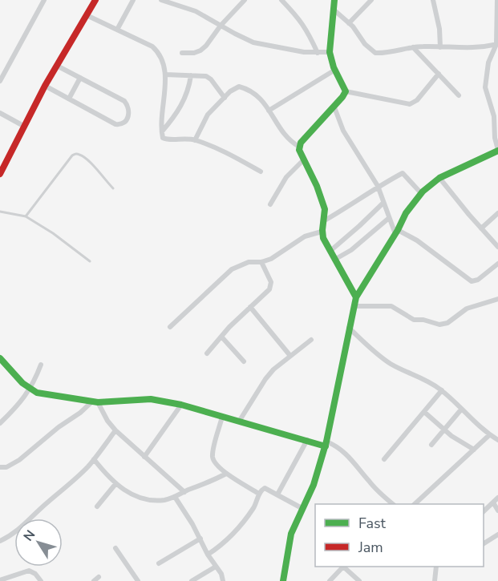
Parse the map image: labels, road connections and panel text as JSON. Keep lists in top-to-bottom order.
{
  "legend": ["Fast", "Jam"],
  "north": "top left"
}
